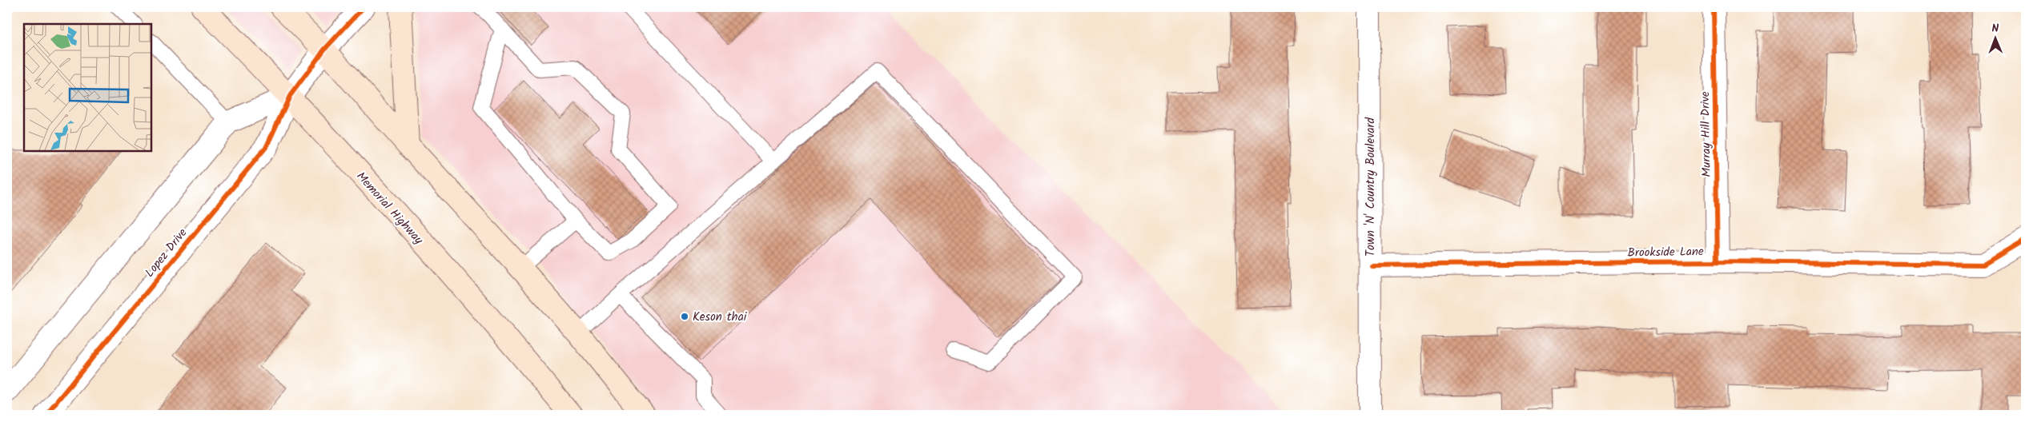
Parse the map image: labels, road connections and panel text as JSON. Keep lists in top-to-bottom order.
{
  "streets": {
    "main road": ["Memorial Highway"],
    "street": [
      "Murray Hill Drive",
      "Town 'N' Country Boulevard",
      "Brookside Lane",
      "Lopez Drive"
    ]
  },
  "crossings": [
    ["Murray Hill Drive", "Brookside Lane"],
    ["Town 'N' Country Boulevard", "Brookside Lane"],
    ["Memorial Highway", "Lopez Drive"]
  ],
  "places": ["Keson thai"],
  "north": "top"
}
